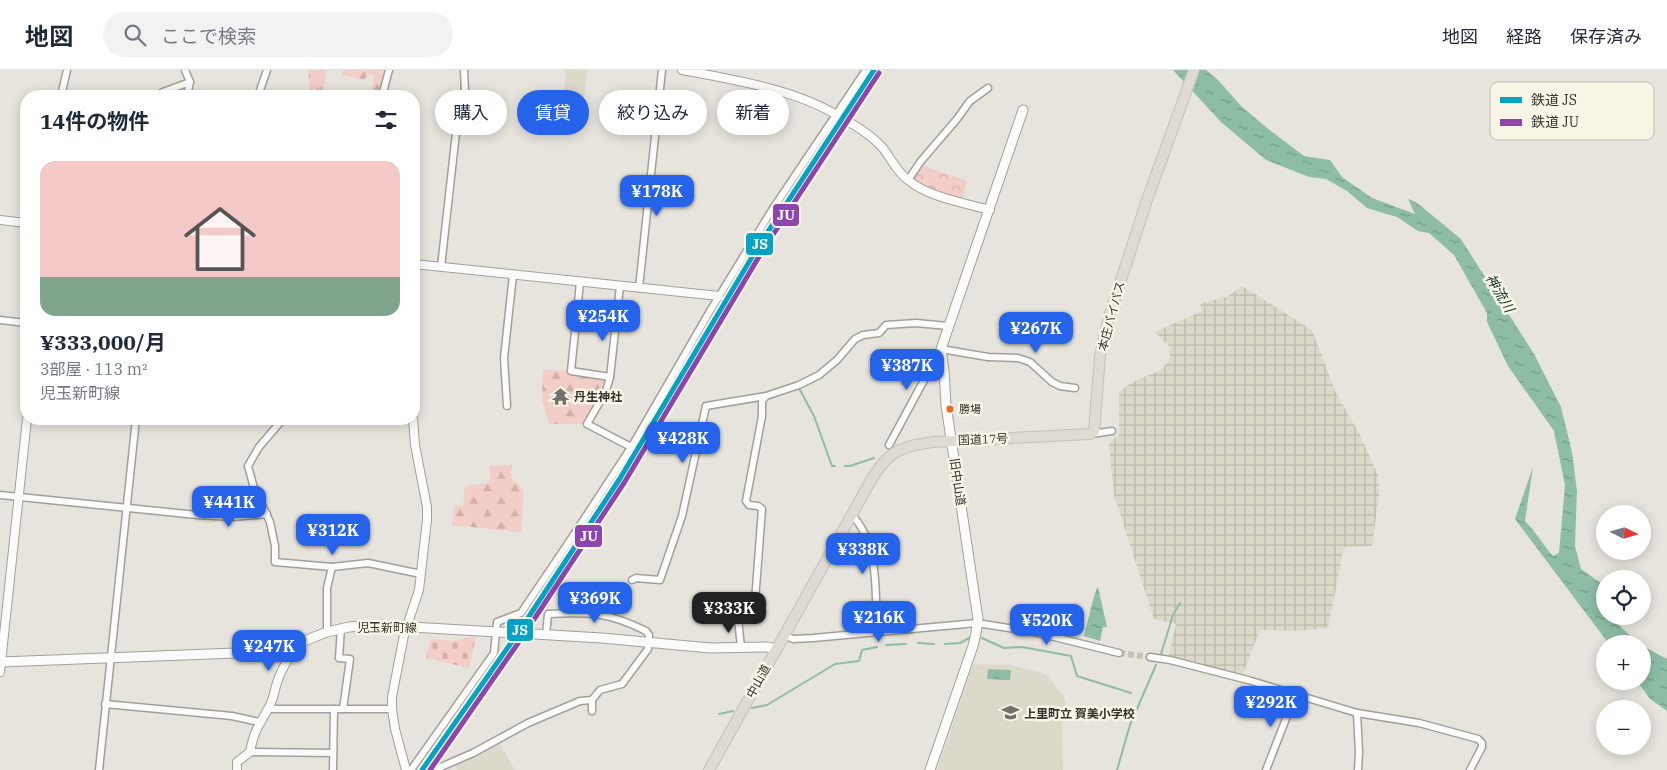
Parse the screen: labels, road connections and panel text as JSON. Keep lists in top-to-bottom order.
{
  "streets": {
    "highway": ["本庄バイパス", "国道17号", "中山道"],
    "main road": ["旧中山道", "児玉新町線"]
  },
  "crossings": [
    ["本庄バイパス", "国道17号"],
    ["国道17号", "旧中山道"],
    ["国道17号", "中山道"],
    ["児玉新町線", "中山道"]
  ],
  "water": ["神流川"],
  "places": {
    "temple": ["丹生神社"],
    "other": ["勝場"],
    "school or university": ["上里町立 賀美小学校"]
  },
  "lines": ["rail line JS", "rail line JU"],
  "legend": ["鉄道 JS", "鉄道 JU"],
  "north": "right",
  "page": {
    "header": "地図",
    "search": "ここで検索",
    "nav": ["地図", "経路", "保存済み"],
    "chip": [
      "購入",
      "賃貸",
      "絞り込み",
      "新着"
    ],
    "heading": "14件の物件",
    "list": [
      {
        "name": "¥333,000/月",
        "note": "3部屋 · 113 m² · 児玉新町線"
      }
    ],
    "price": [
      "¥178K",
      "¥254K",
      "¥267K",
      "¥387K",
      "¥428K",
      "¥441K",
      "¥312K",
      "¥338K",
      "¥369K",
      "¥333K",
      "¥216K",
      "¥520K",
      "¥247K",
      "¥292K"
    ],
    "map_buttons": ["+", "−"]
  }
}
